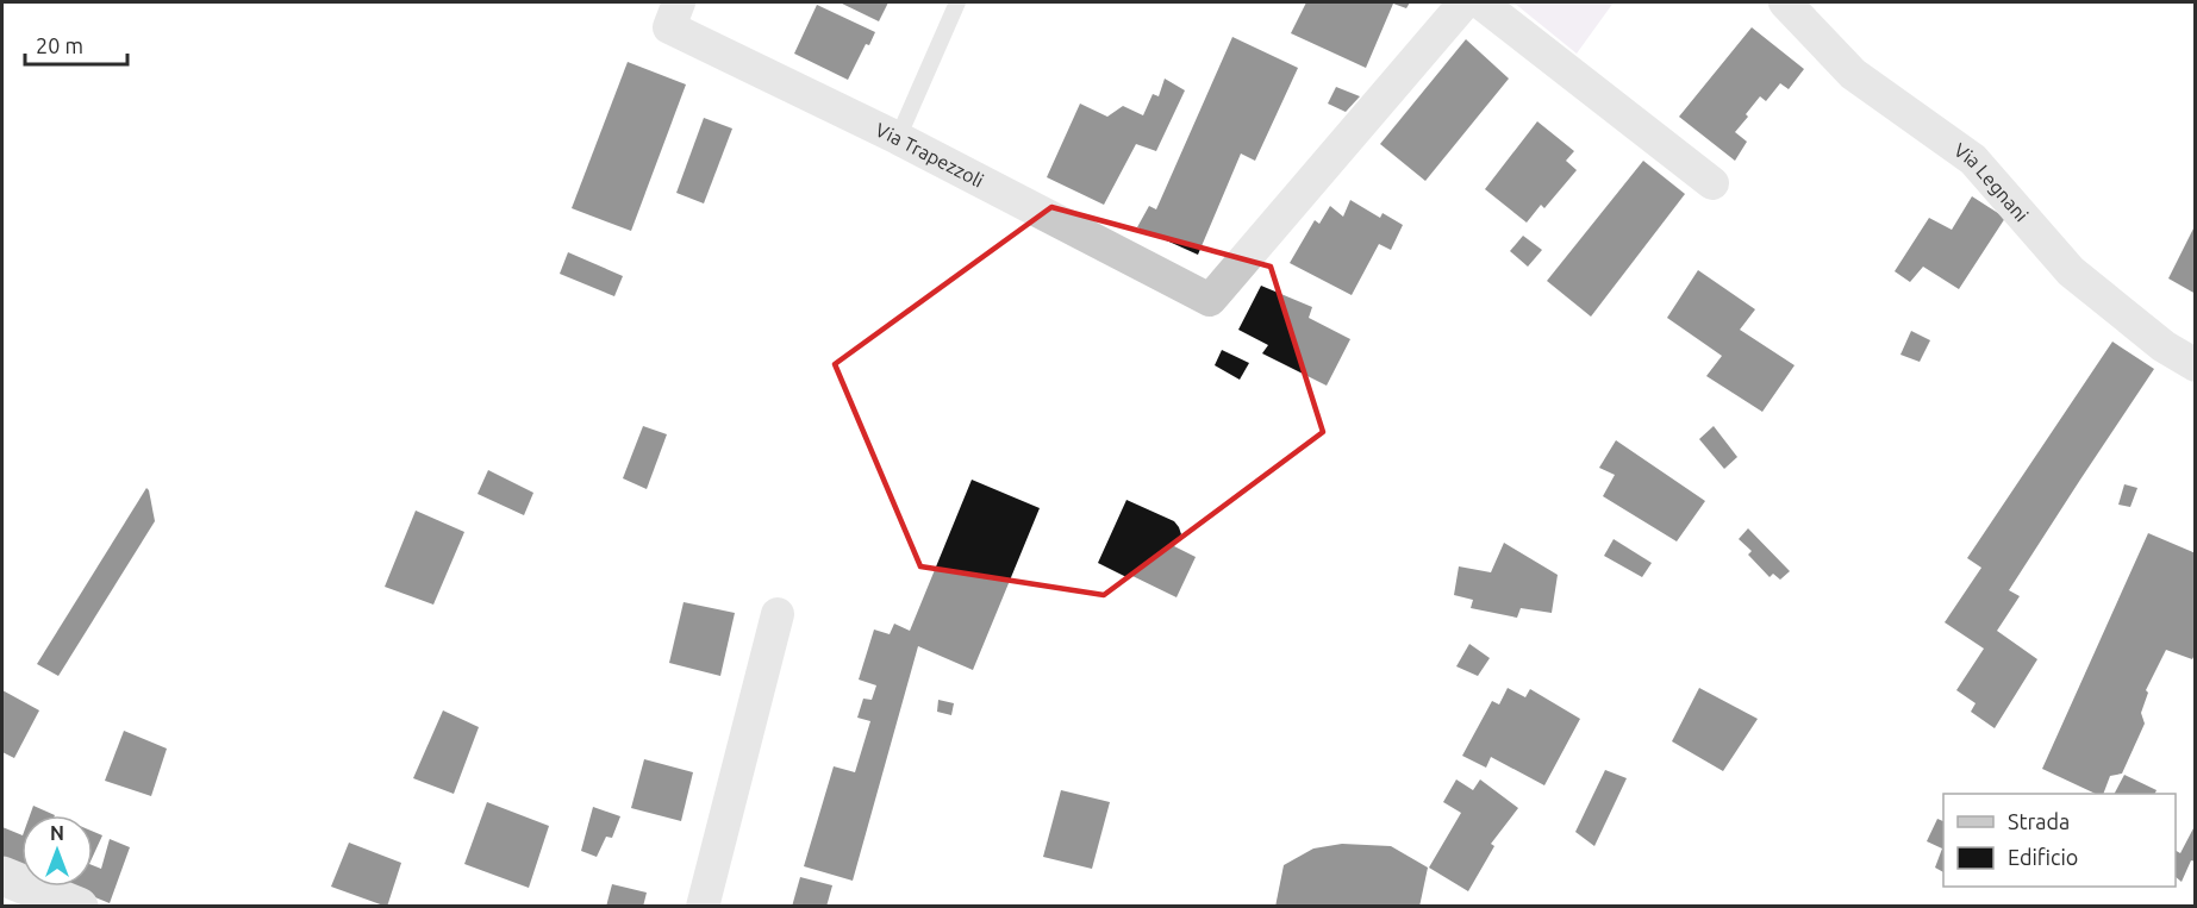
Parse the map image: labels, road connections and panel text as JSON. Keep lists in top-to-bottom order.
{
  "streets": {
    "street": ["Via Trapezzoli", "Via Legnani"]
  },
  "legend": ["Strada", "Edificio"],
  "scale_bar": "20 m",
  "north": "top"
}
